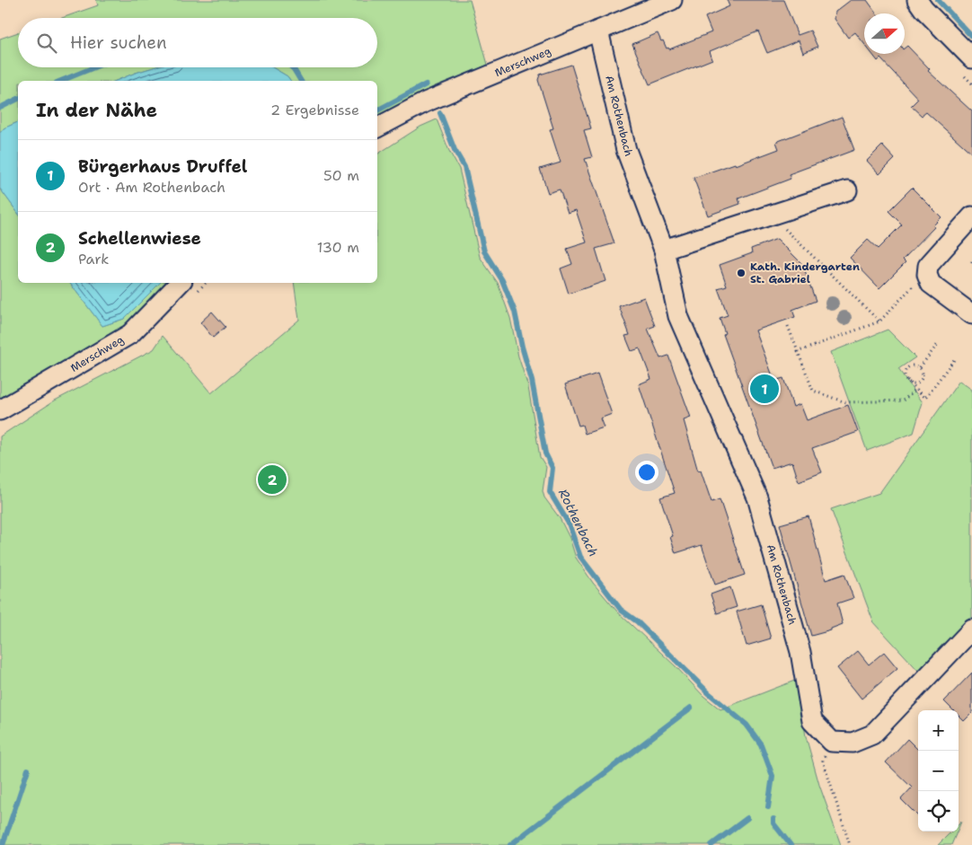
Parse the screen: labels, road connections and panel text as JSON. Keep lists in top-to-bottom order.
{
  "streets": {
    "street": ["Merschweg", "Am Rothenbach"]
  },
  "crossings": [
    ["Merschweg", "Am Rothenbach"]
  ],
  "water": ["Rothenbach"],
  "places": ["Kath. Kindergarten St. Gabriel"],
  "north": "right",
  "page": {
    "search": "Hier suchen",
    "heading": ["In der Nähe", "2 Ergebnisse"],
    "list": [
      {
        "mark": "1",
        "name": "Bürgerhaus Druffel",
        "note": "Ort · Am Rothenbach",
        "value": "50 m"
      },
      {
        "mark": "2",
        "name": "Schellenwiese",
        "note": "Park",
        "value": "130 m"
      }
    ],
    "pins": ["1", "2"],
    "map_buttons": ["+", "−"]
  }
}
